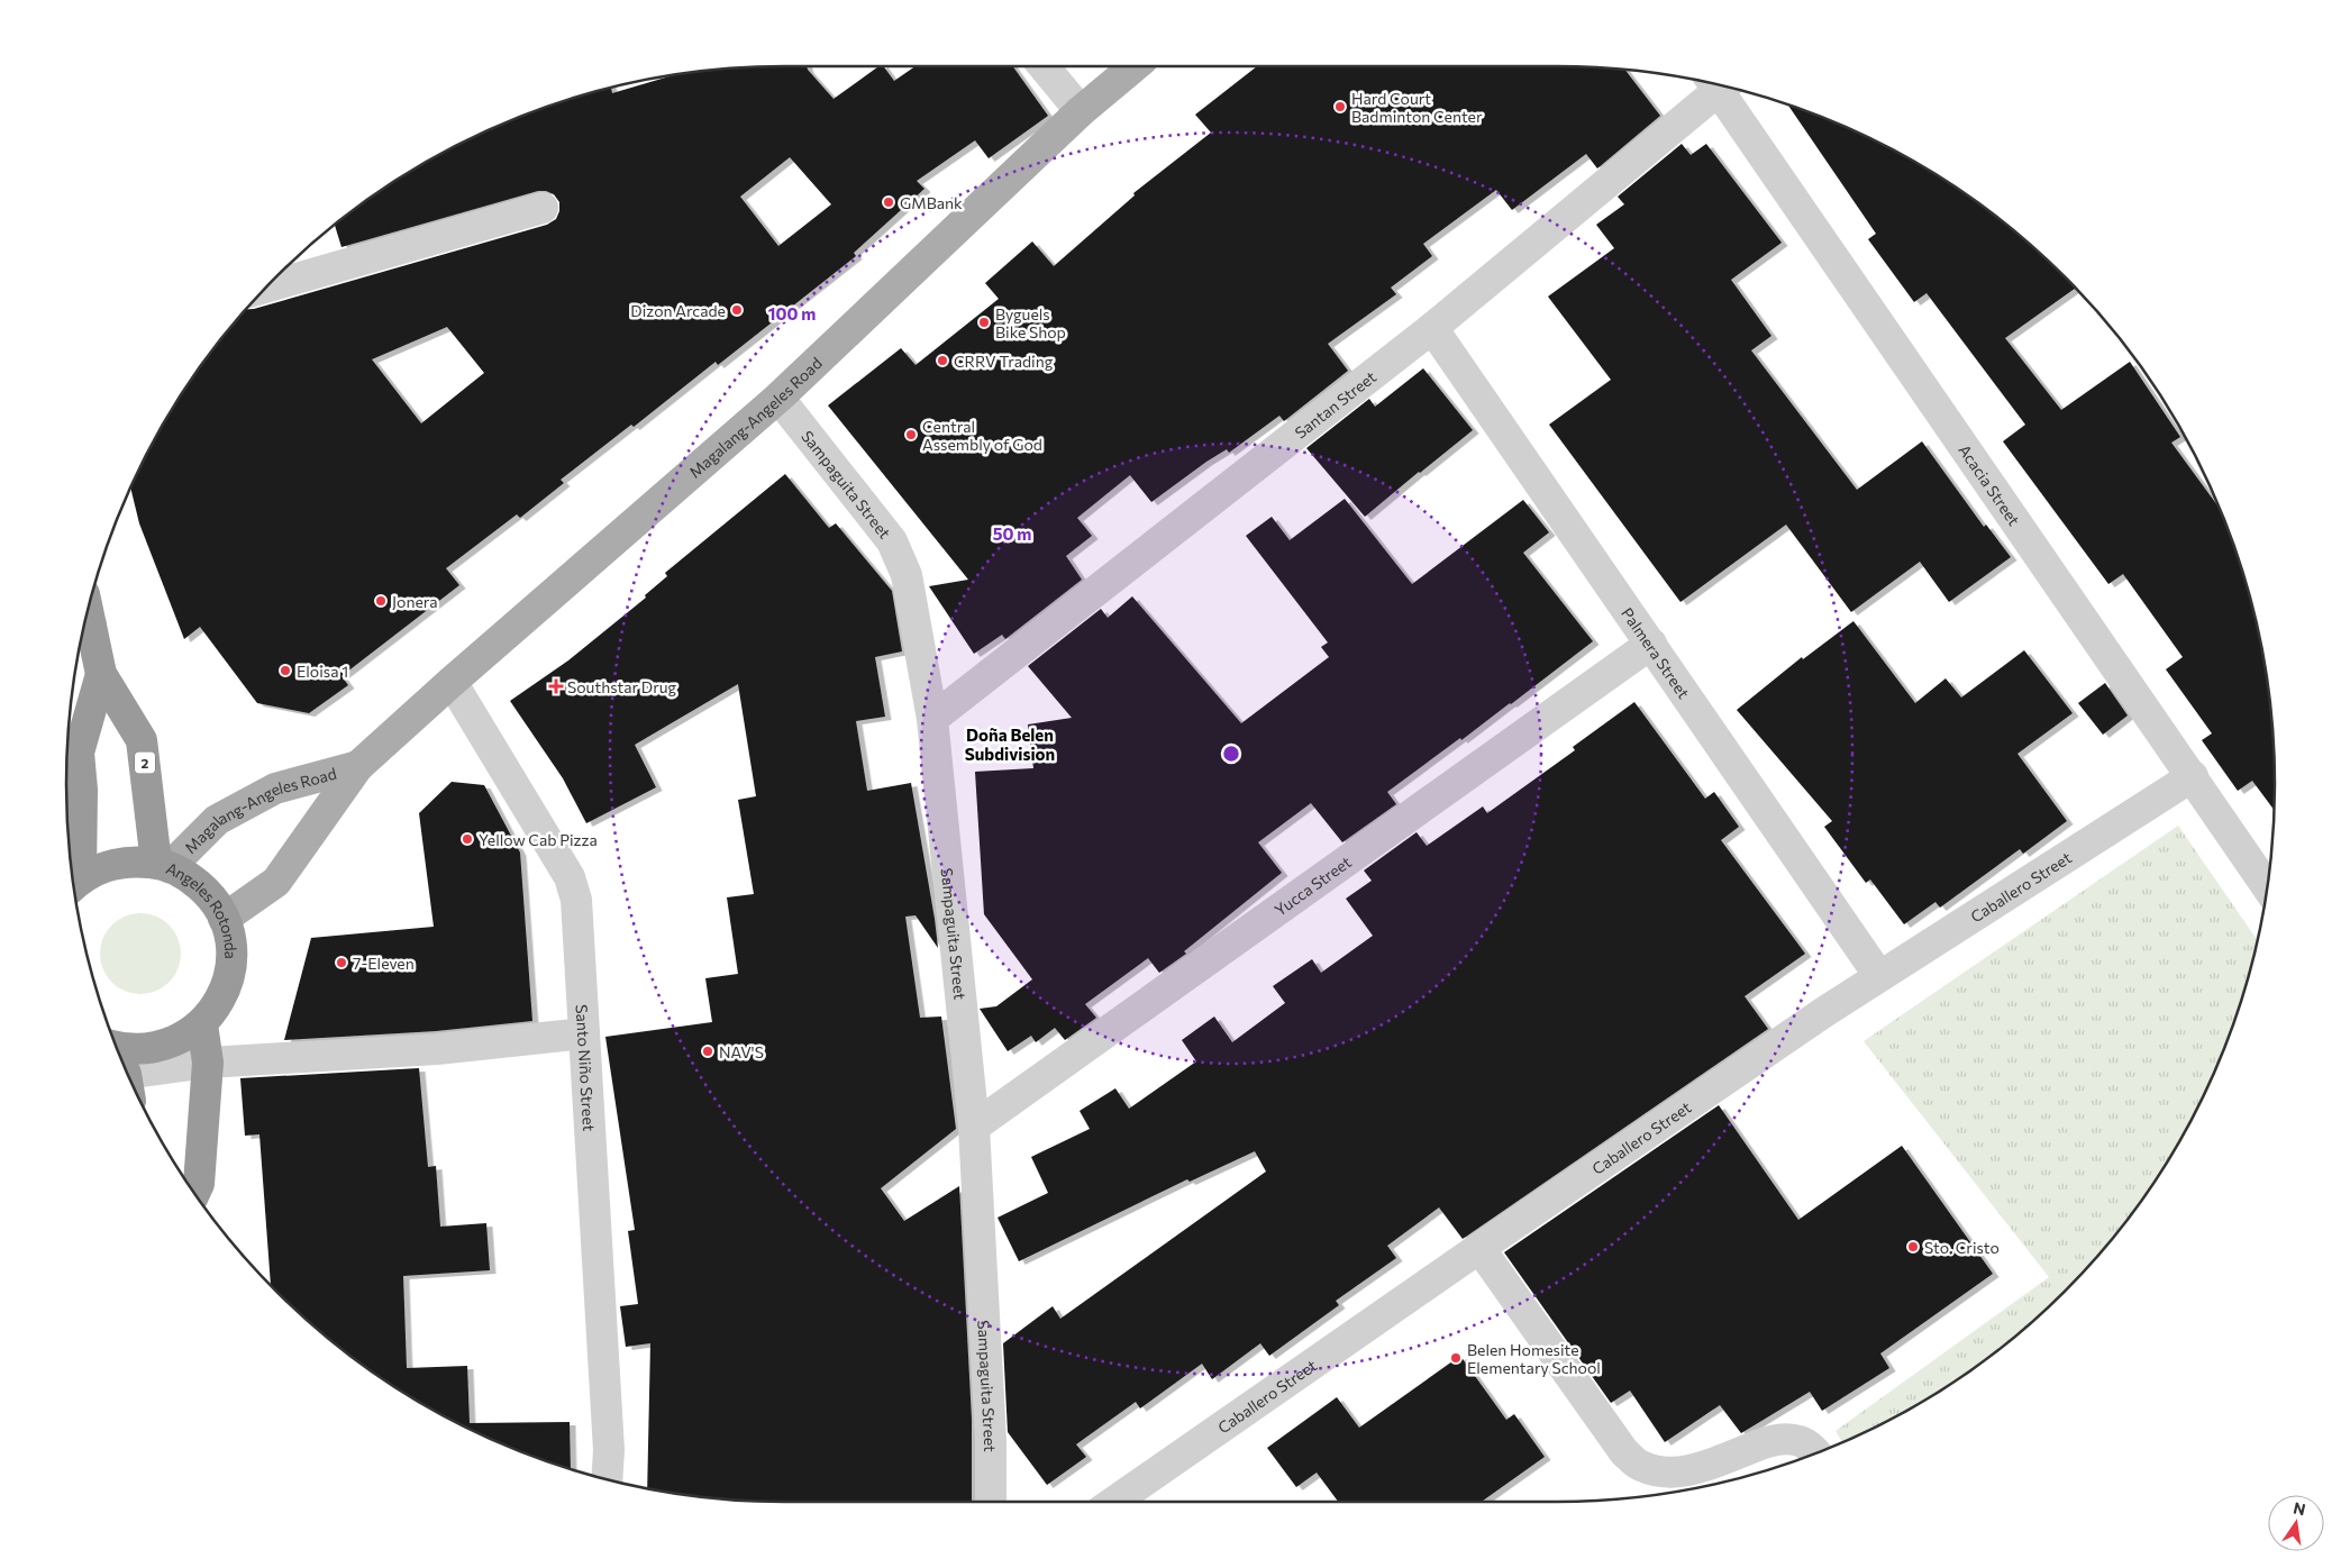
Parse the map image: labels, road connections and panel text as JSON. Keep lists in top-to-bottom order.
{
  "streets": {
    "highway": ["2", "Angeles Rotonda"],
    "main road": ["Magalang-Angeles Road"],
    "street": [
      "Santan Street",
      "Sampaguita Street",
      "Acacia Street",
      "Palmera Street",
      "Yucca Street",
      "Caballero Street",
      "Santo Niño Street"
    ]
  },
  "crossings": [
    ["Santan Street", "Sampaguita Street"],
    ["Santan Street", "Palmera Street"],
    ["Magalang-Angeles Road", "Sampaguita Street"],
    ["Magalang-Angeles Road", "2"],
    ["Magalang-Angeles Road", "Angeles Rotonda"],
    ["Magalang-Angeles Road", "Santo Niño Street"],
    ["Sampaguita Street", "Yucca Street"],
    ["Acacia Street", "Caballero Street"],
    ["Palmera Street", "Yucca Street"],
    ["Palmera Street", "Caballero Street"],
    ["2", "Angeles Rotonda"]
  ],
  "districts": ["Doña Belen Subdivision"],
  "places": {
    "other": [
      "Hard Court Badminton Center",
      "GMBank",
      "Dizon Arcade",
      "Byguels Bike Shop",
      "CRRV Trading",
      "Central Assembly of God",
      "Jonera",
      "Eloisa 1",
      "Yellow Cab Pizza",
      "7-Eleven",
      "NAV'S",
      "Sto. Cristo",
      "Belen Homesite Elementary School"
    ],
    "health": ["Southstar Drug"]
  },
  "north": "top",
  "rings": ["100 m", "50 m"]
}
